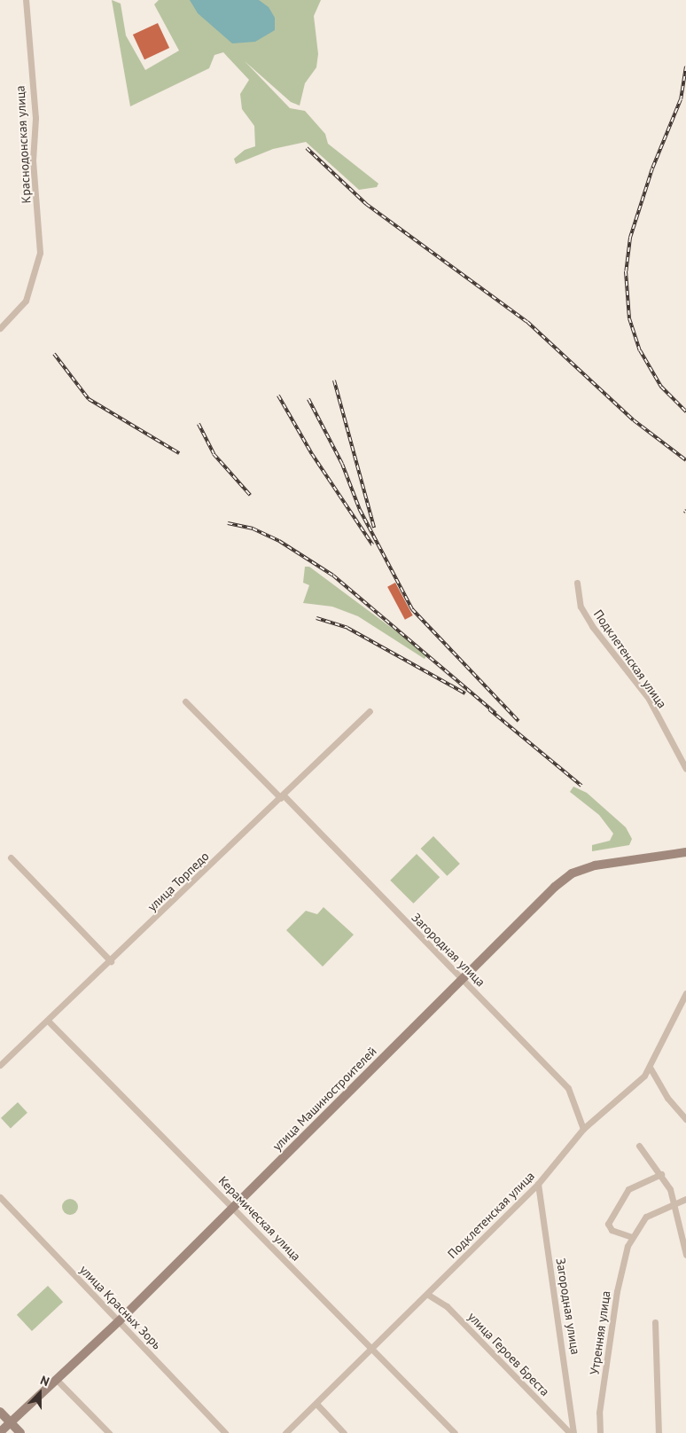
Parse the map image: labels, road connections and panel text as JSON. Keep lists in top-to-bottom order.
{
  "streets": {
    "street": [
      "Краснодонская улица",
      "Подклетенская улица",
      "улица Торпедо",
      "Загородная улица",
      "улица Машиностроителей",
      "Керамическая улица",
      "улица Красных Зорь",
      "Утренняя улица",
      "улица Героев Бреста"
    ]
  },
  "crossings": [
    ["Подклетенская улица", "Загородная улица"],
    ["Подклетенская улица", "Керамическая улица"],
    ["Подклетенская улица", "улица Героев Бреста"],
    ["улица Торпедо", "Загородная улица"],
    ["улица Торпедо", "Керамическая улица"],
    ["Загородная улица", "улица Машиностроителей"],
    ["улица Машиностроителей", "Керамическая улица"],
    ["улица Машиностроителей", "улица Красных Зорь"]
  ],
  "north": "top"
}
